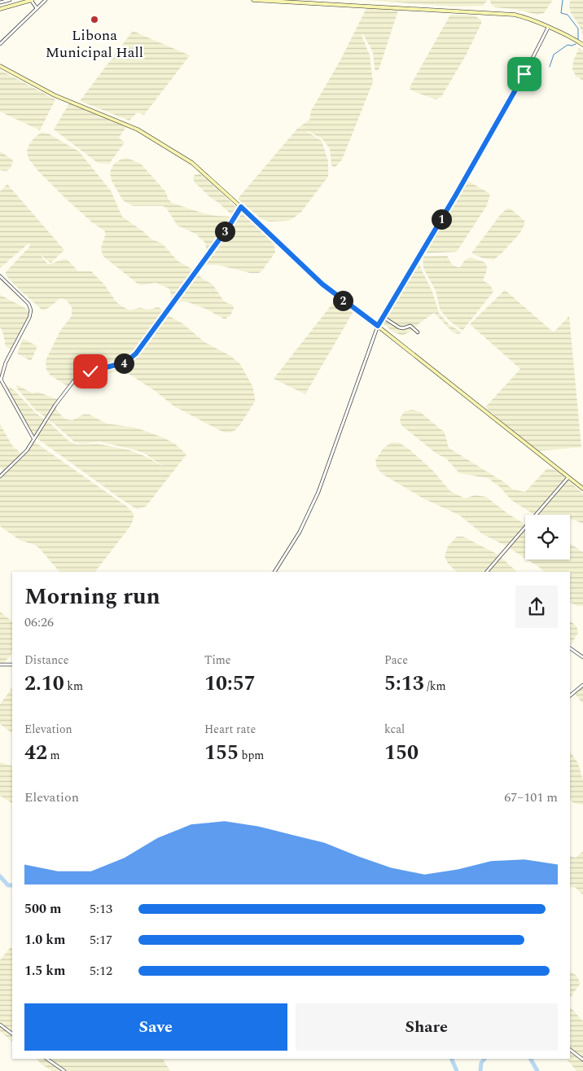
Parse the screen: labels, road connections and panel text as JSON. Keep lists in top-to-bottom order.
{
  "places": ["Libona Municipal Hall"],
  "page": {
    "pins": [
      "1",
      "3",
      "2",
      "4"
    ],
    "heading": ["Morning run", "06:26"],
    "stats": [
      ["Distance", "2.10 km"],
      ["Time", "10:57"],
      ["Pace", "5:13 /km"],
      ["Elevation", "42 m"],
      ["Heart rate", "155 bpm"],
      ["kcal", "150"]
    ],
    "chart": ["Elevation", "67–101 m"],
    "list": [
      {
        "name": "500 m",
        "note": "5:13"
      },
      {
        "name": "1.0 km",
        "note": "5:17"
      },
      {
        "name": "1.5 km",
        "note": "5:12"
      }
    ],
    "buttons": ["Save", "Share"]
  }
}
